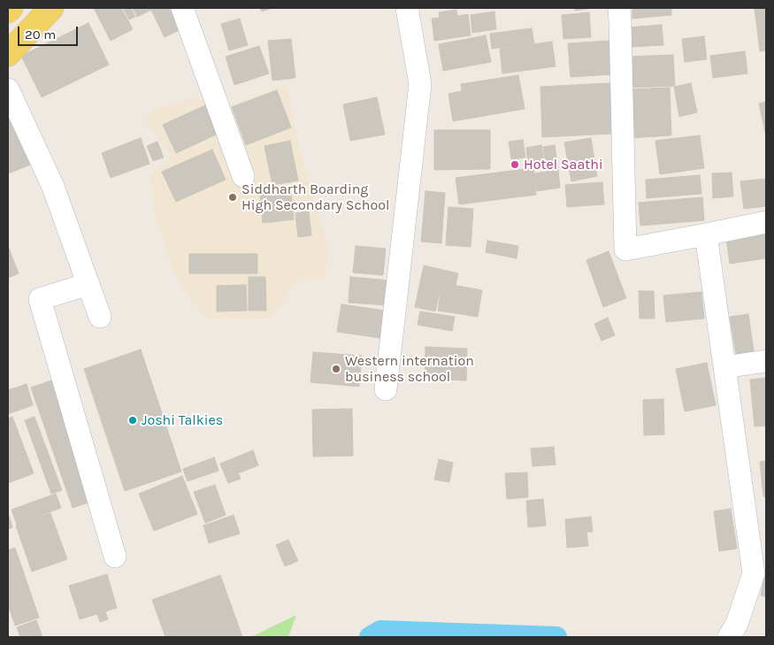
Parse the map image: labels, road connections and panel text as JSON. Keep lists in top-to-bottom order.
{
  "places": [
    "Hotel Saathi",
    "Siddharth Boarding High Secondary School",
    "Western internation business school",
    "Joshi Talkies"
  ],
  "scale_bar": "20 m"
}
